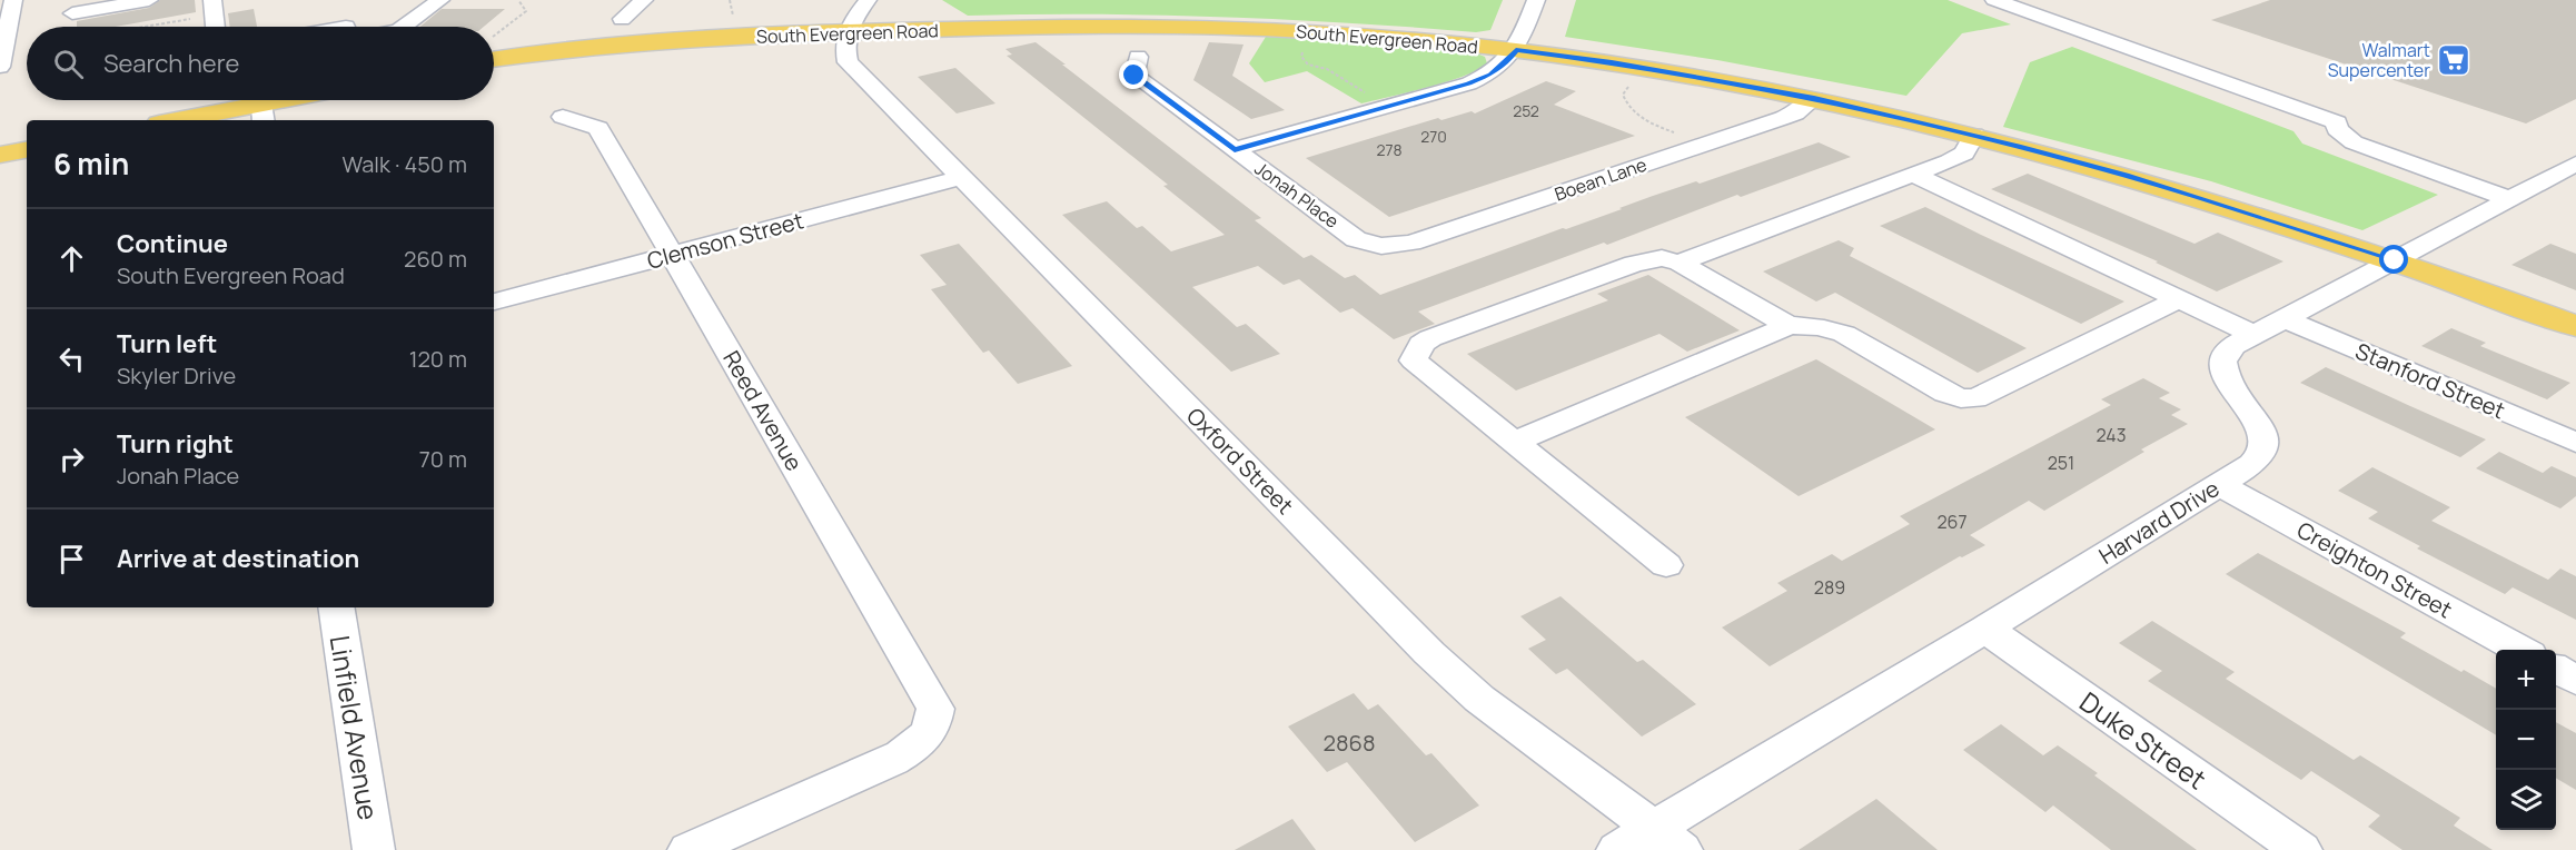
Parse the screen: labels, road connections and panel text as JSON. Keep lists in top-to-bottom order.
{
  "streets": {
    "main road": ["South Evergreen Road"],
    "street": [
      "Boean Lane",
      "Jonah Place",
      "Clemson Street",
      "Stanford Street",
      "Reed Avenue",
      "Oxford Street",
      "Harvard Drive",
      "Creighton Street",
      "Linfield Avenue",
      "Duke Street"
    ]
  },
  "crossings": [
    ["South Evergreen Road", "Boean Lane"],
    ["South Evergreen Road", "Oxford Street"],
    ["South Evergreen Road", "Harvard Drive"],
    ["Boean Lane", "Jonah Place"],
    ["Clemson Street", "Reed Avenue"],
    ["Clemson Street", "Oxford Street"],
    ["Stanford Street", "Harvard Drive"],
    ["Oxford Street", "Harvard Drive"],
    ["Harvard Drive", "Creighton Street"],
    ["Harvard Drive", "Duke Street"]
  ],
  "places": {
    "supermarket": ["Walmart Supercenter"]
  },
  "house_numbers": [
    "252",
    "270",
    "278",
    "243",
    "251",
    "267",
    "289",
    "2868"
  ],
  "page": {
    "search": "Search here",
    "heading": ["6 min", "Walk · 450 m"],
    "list": [
      ["Continue", "South Evergreen Road", "260 m"],
      ["Turn left", "Skyler Drive", "120 m"],
      ["Turn right", "Jonah Place", "70 m"],
      "Arrive at destination"
    ],
    "map_buttons": ["+", "−"]
  }
}
